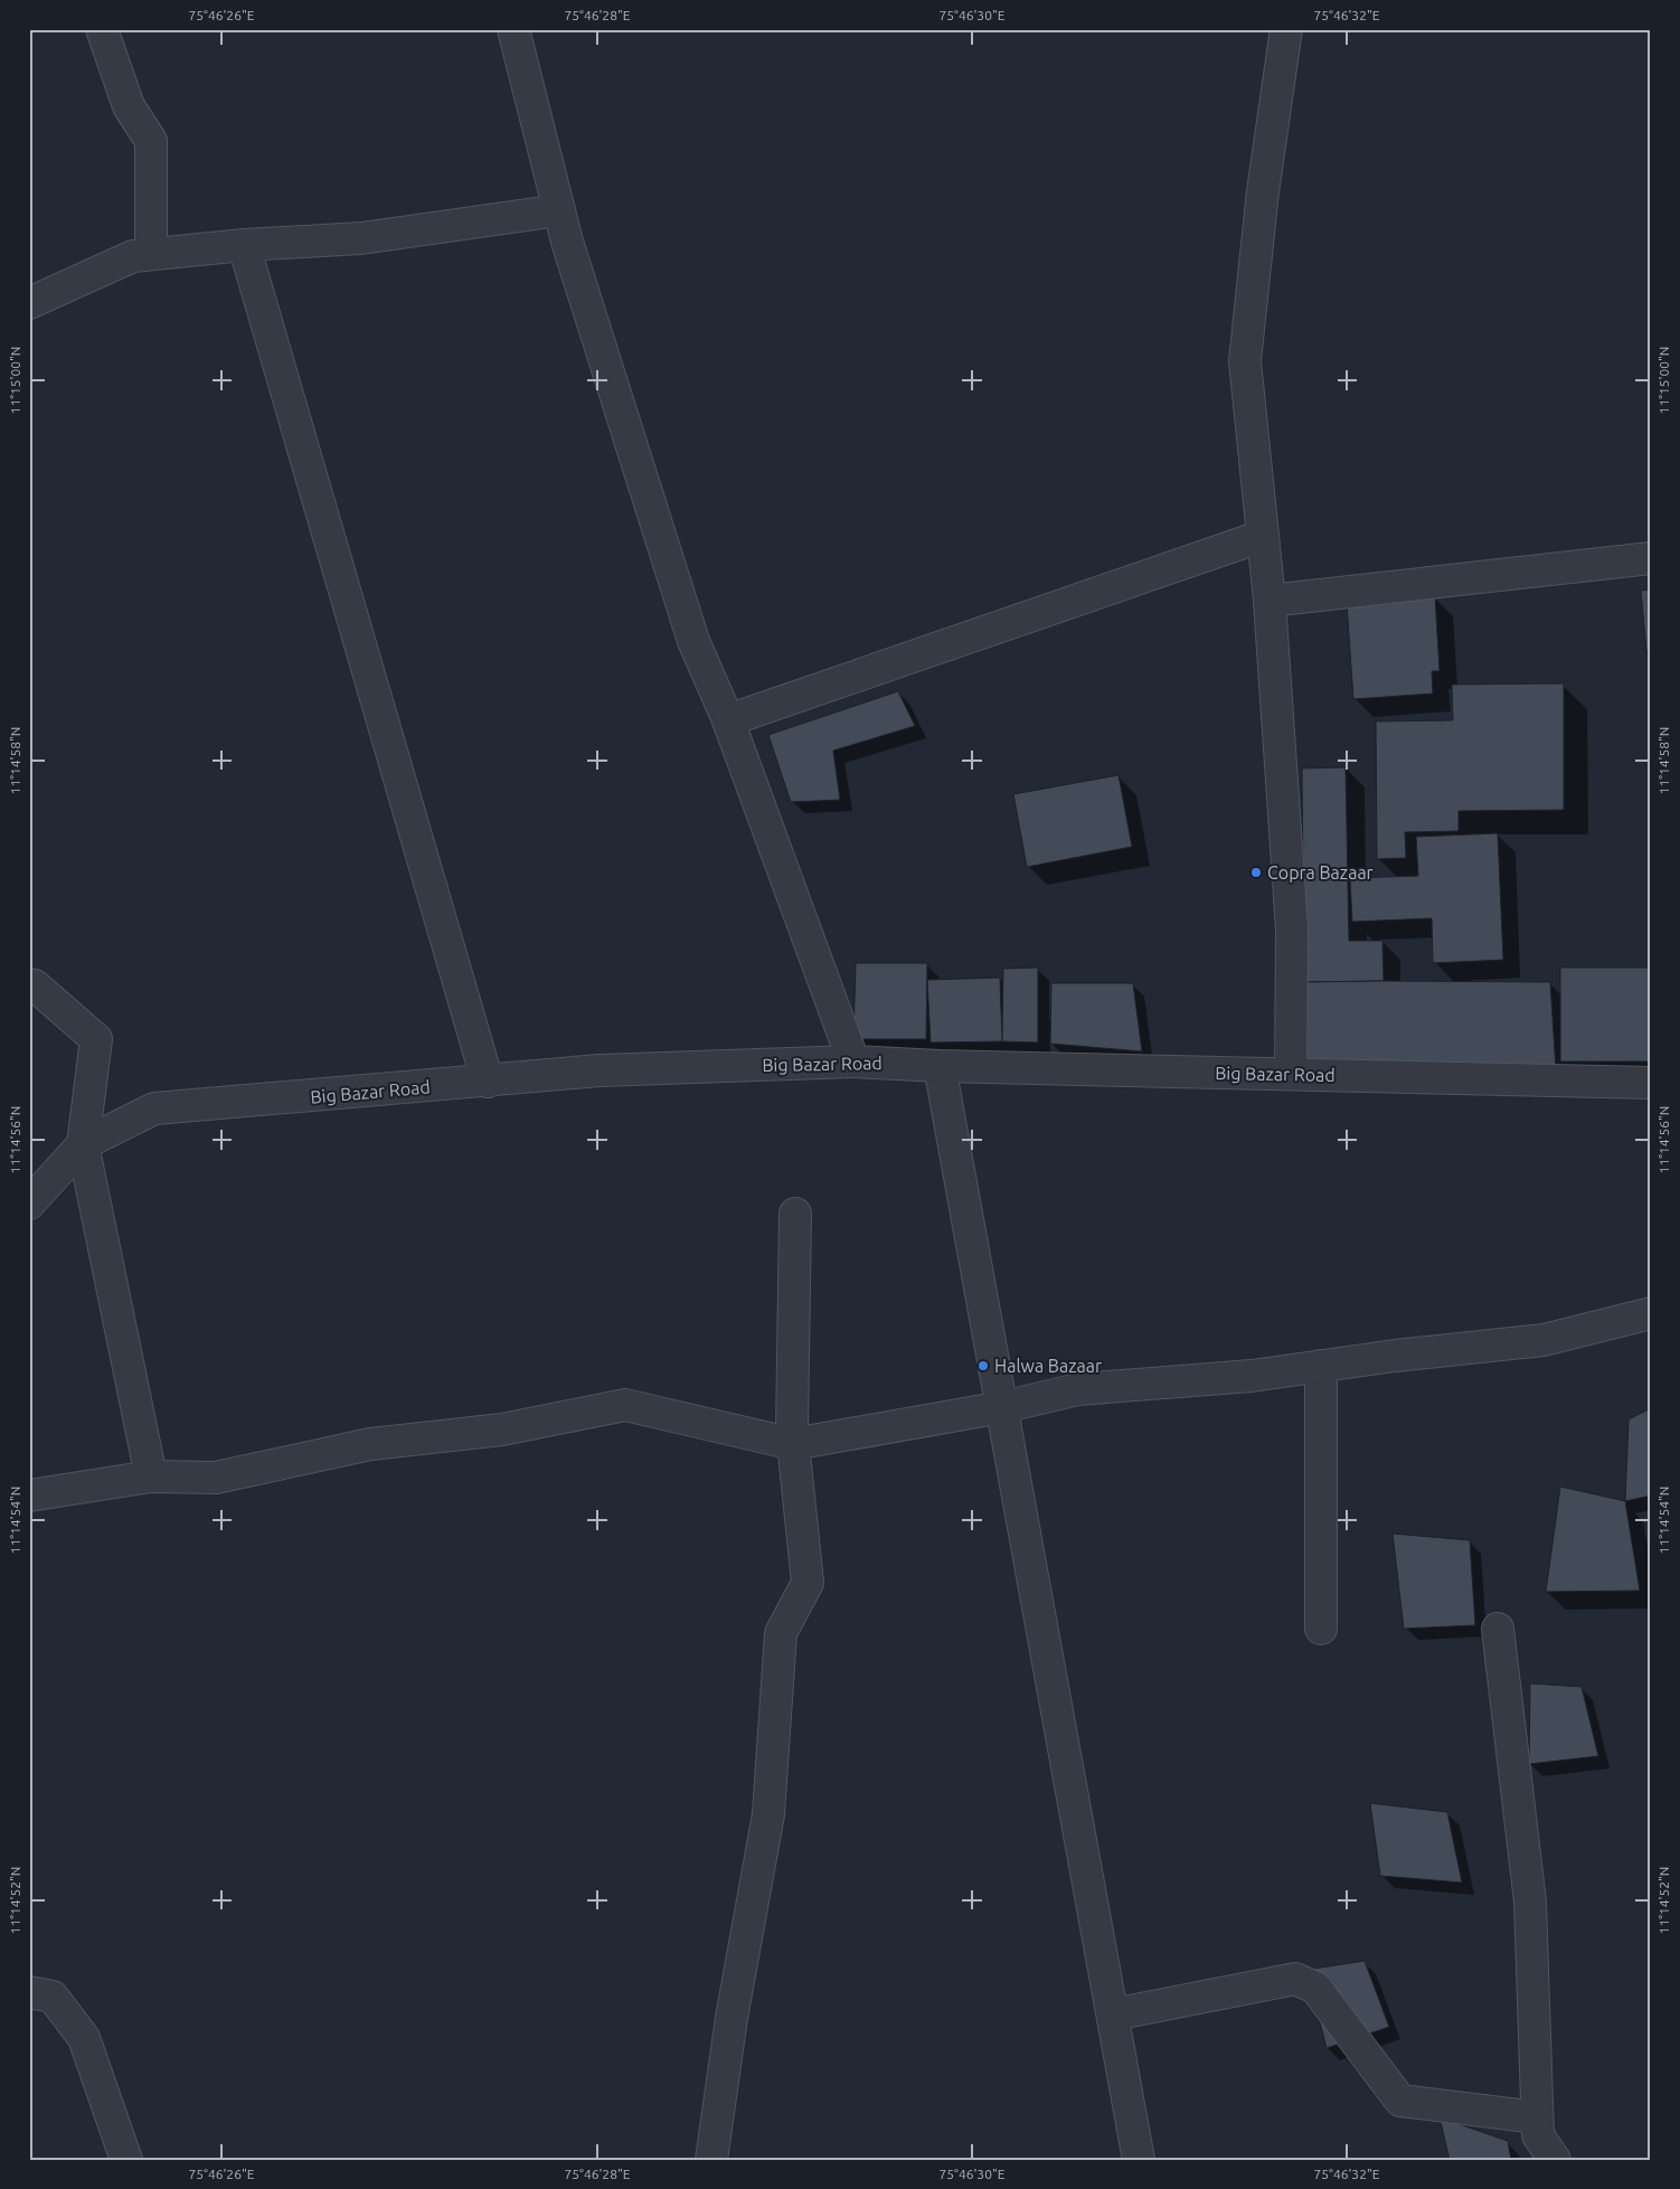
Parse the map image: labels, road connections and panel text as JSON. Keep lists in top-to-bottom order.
{
  "streets": {
    "street": ["Big Bazar Road"]
  },
  "places": ["Copra Bazaar", "Halwa Bazaar"],
  "coordinates": [
    "75°46'26\"E",
    "75°46'28\"E",
    "75°46'30\"E",
    "75°46'32\"E",
    "11°15'00\"N",
    "11°14'58\"N",
    "11°14'56\"N",
    "11°14'54\"N",
    "11°14'52\"N"
  ]
}
